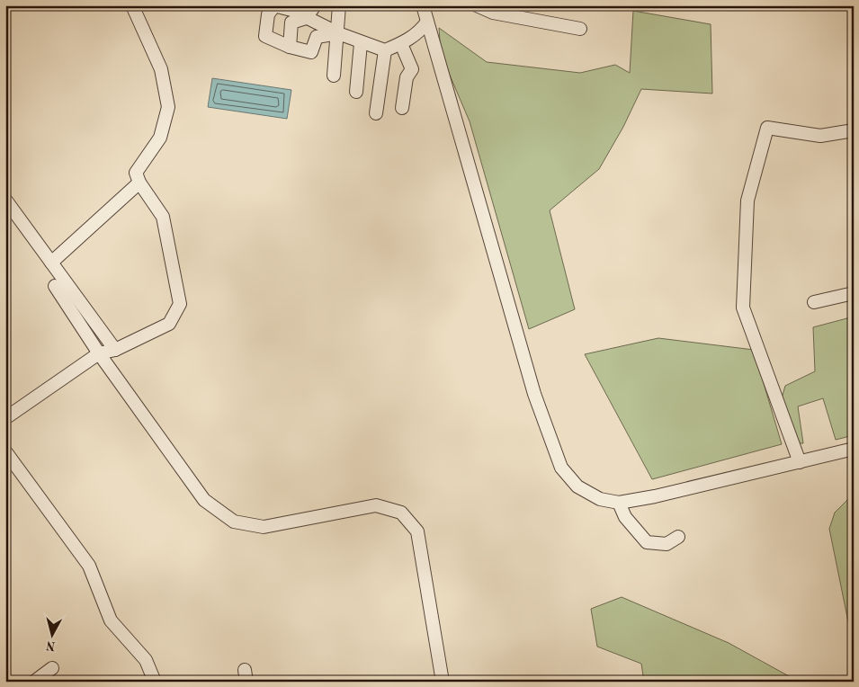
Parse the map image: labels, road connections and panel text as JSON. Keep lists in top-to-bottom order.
{
  "north": "bottom"
}
